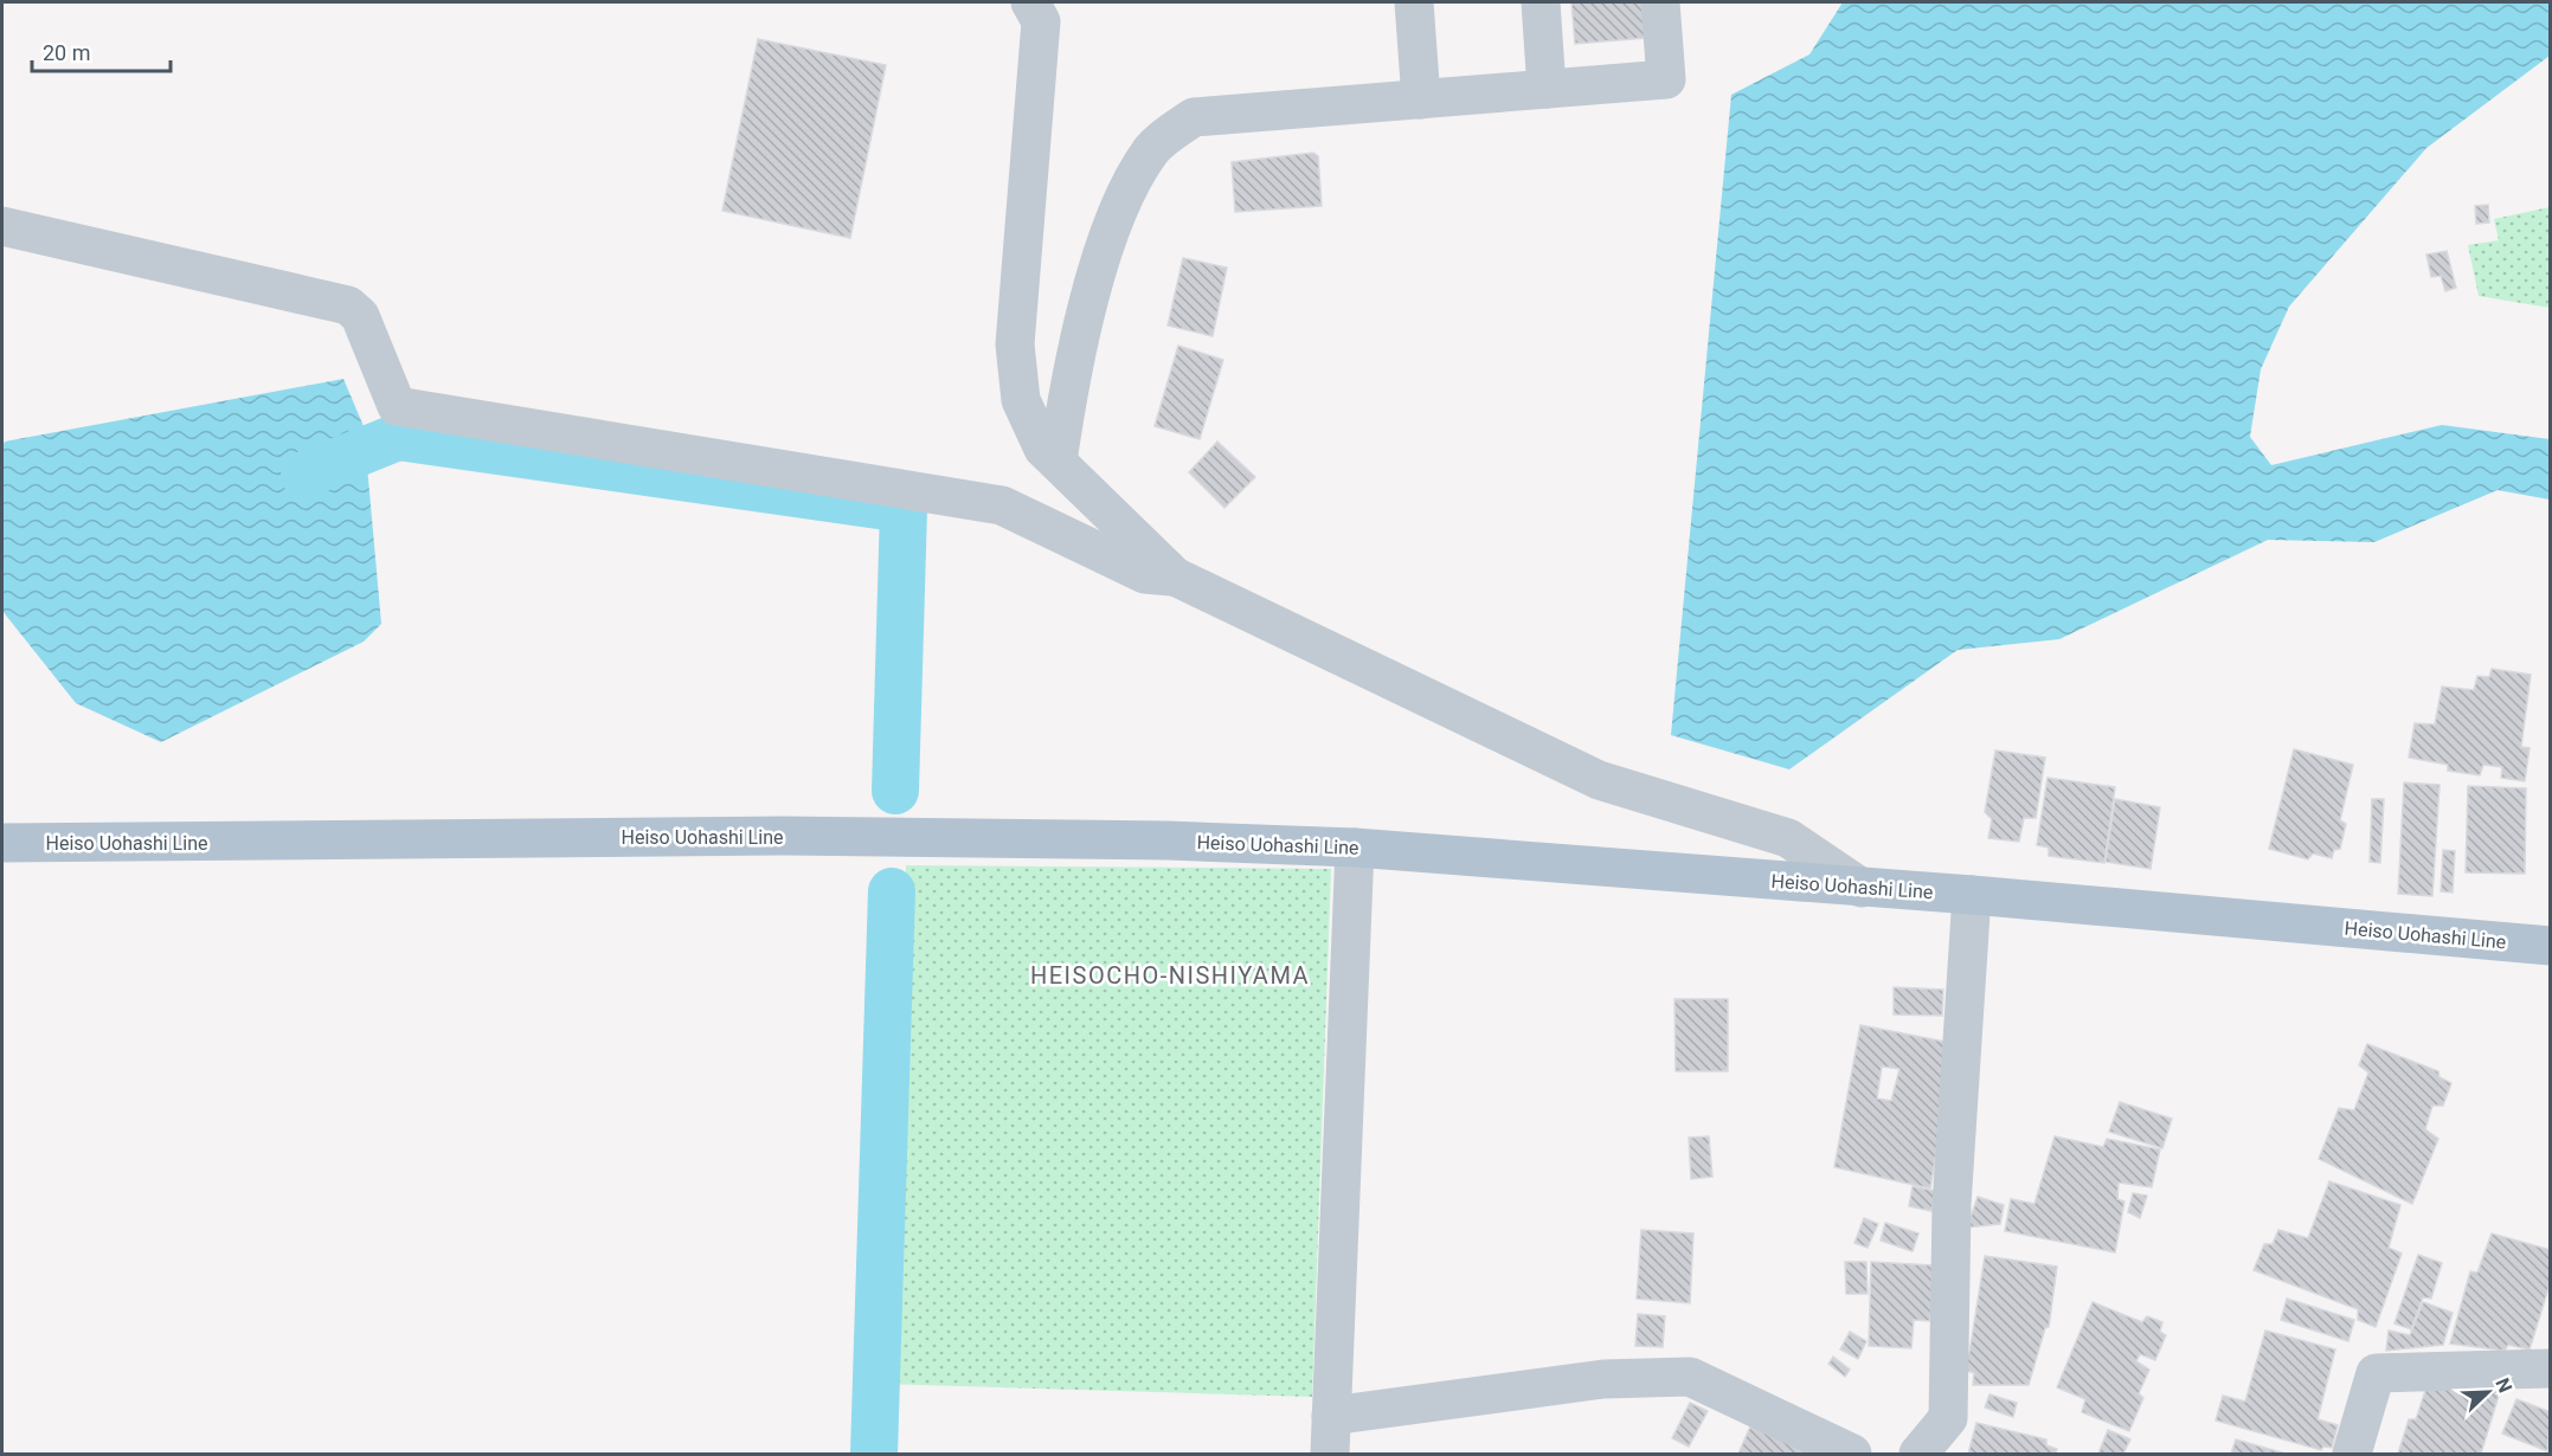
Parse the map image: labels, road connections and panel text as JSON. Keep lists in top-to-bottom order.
{
  "streets": {
    "main road": ["Heiso Uohashi Line"]
  },
  "districts": ["HEISOCHO-NISHIYAMA"],
  "scale_bar": "20 m",
  "north": "top right"
}
